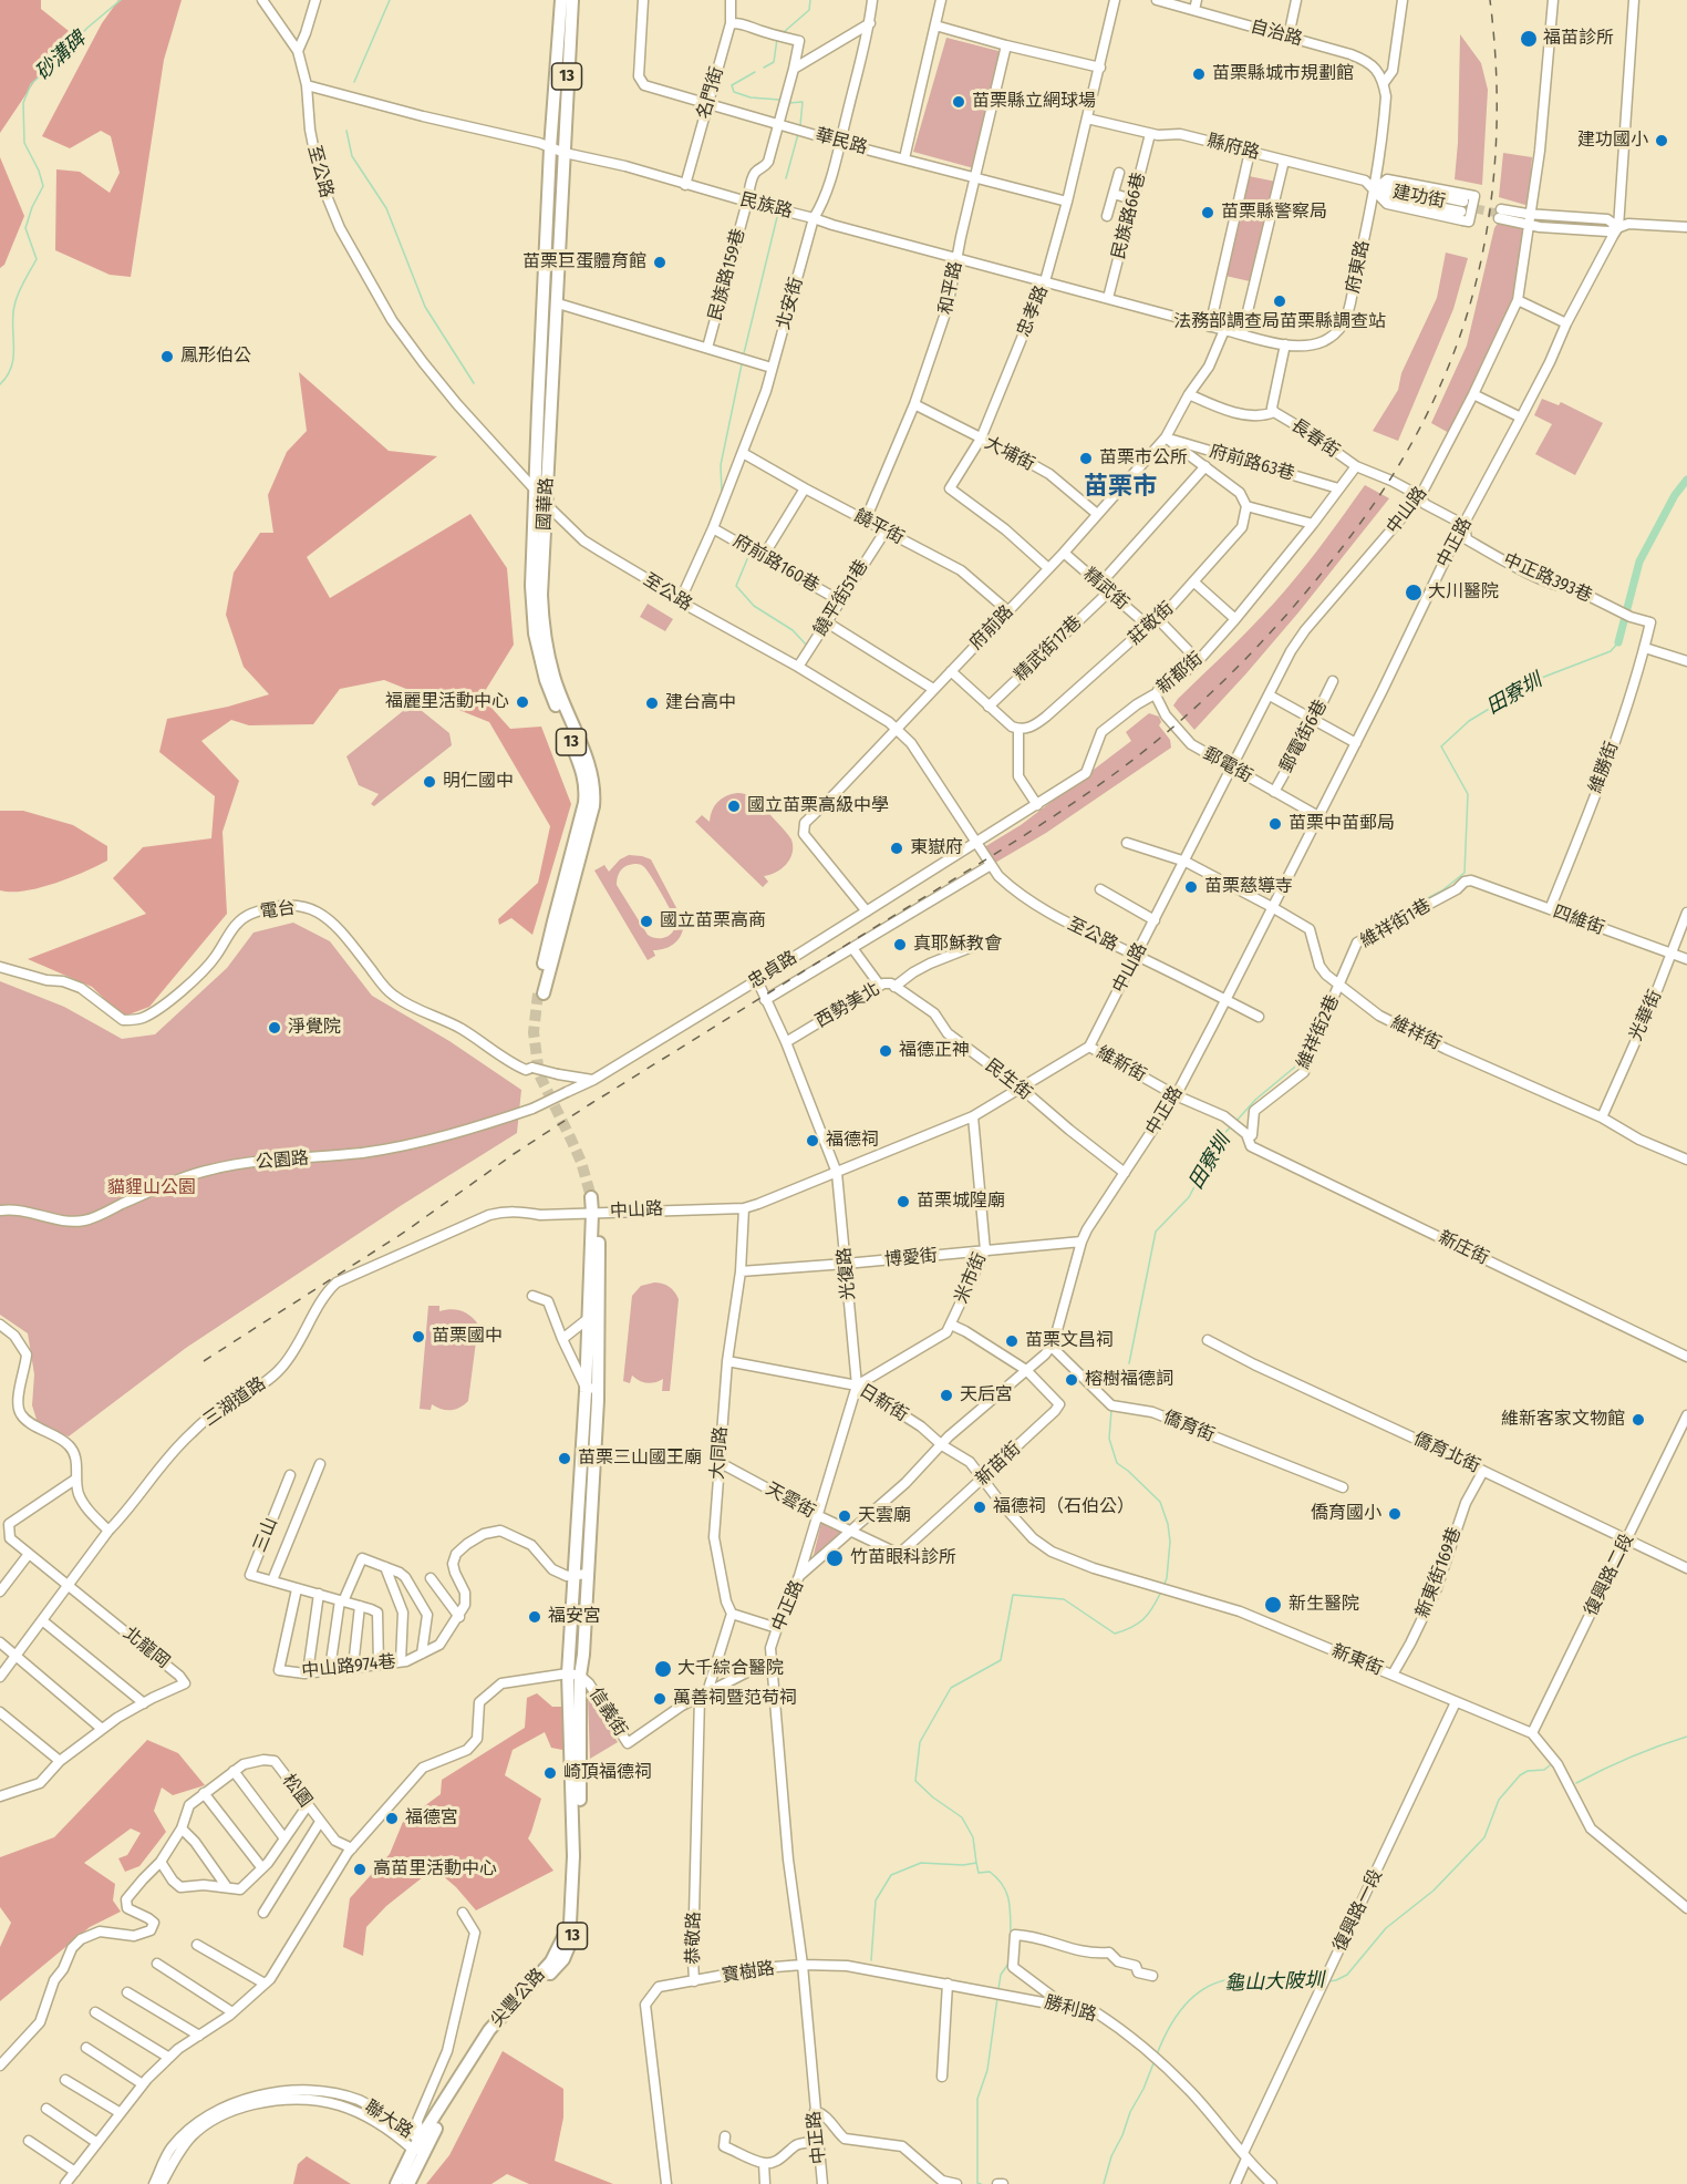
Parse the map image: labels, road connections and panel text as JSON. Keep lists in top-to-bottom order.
{
  "streets": {
    "main road": [
      "13",
      "國華路",
      "中山路",
      "尖豐公路"
    ],
    "street": [
      "自治路",
      "名門街",
      "華民路",
      "縣府路",
      "至公路",
      "建功街",
      "民族路",
      "民族路66巷",
      "府東路",
      "民族路159巷",
      "和平路",
      "北安街",
      "忠孝路",
      "長春街",
      "大埔街",
      "府前路63巷",
      "饒平街",
      "中正路",
      "府前路160巷",
      "中正路393巷",
      "精武街",
      "饒平街51巷",
      "莊敬街",
      "府前路",
      "精武街17巷",
      "新都街",
      "郵電街6巷",
      "郵電街",
      "維勝街",
      "電台",
      "四維街",
      "維祥街1巷",
      "忠貞路",
      "西勢美北",
      "光華街",
      "維祥街2巷",
      "維祥街",
      "維新街",
      "民生街",
      "公園路",
      "新庄街",
      "博愛街",
      "光復路",
      "米市街",
      "三湖道路",
      "日新街",
      "僑育街",
      "大同路",
      "僑育北街",
      "新苗街",
      "天雲街",
      "三山",
      "新東街169巷",
      "復興路二段",
      "北龍岡",
      "新東街",
      "中山路974巷",
      "信義街",
      "松園",
      "復興路一段",
      "恭敬路",
      "寶樹路",
      "勝利路",
      "聯大路"
    ]
  },
  "crossings": [
    ["自治路", "府東路"],
    ["13", "中山路"],
    ["13", "三湖道路"],
    ["名門街", "華民路"],
    ["名門街", "民族路"],
    ["名門街", "民族路159巷"],
    ["華民路", "民族路159巷"],
    ["華民路", "和平路"],
    ["華民路", "北安街"],
    ["華民路", "忠孝路"],
    ["縣府路", "建功街"],
    ["縣府路", "民族路66巷"],
    ["縣府路", "府東路"],
    ["縣府路", "忠孝路"],
    ["至公路", "民族路"],
    ["至公路", "北安街"],
    ["至公路", "國華路"],
    ["至公路", "中山路"],
    ["至公路", "中正路"],
    ["至公路", "饒平街51巷"],
    ["至公路", "府前路"],
    ["至公路", "新都街"],
    ["至公路", "忠貞路"],
    ["建功街", "府東路"],
    ["民族路", "民族路66巷"],
    ["民族路", "府東路"],
    ["民族路", "民族路159巷"],
    ["民族路", "和平路"],
    ["民族路", "北安街"],
    ["民族路", "忠孝路"],
    ["民族路", "國華路"],
    ["民族路", "府前路"],
    ["府東路", "長春街"],
    ["府東路", "府前路"],
    ["和平路", "大埔街"],
    ["和平路", "饒平街"],
    ["北安街", "饒平街"],
    ["北安街", "府前路160巷"],
    ["忠孝路", "大埔街"],
    ["忠孝路", "府前路"],
    ["長春街", "中山路"],
    ["長春街", "中正路"],
    ["長春街", "中正路393巷"],
    ["長春街", "府前路"],
    ["長春街", "新都街"],
    ["大埔街", "府前路"],
    ["府前路63巷", "府前路"],
    ["府前路63巷", "新都街"],
    ["中山路", "郵電街"],
    ["中山路", "維祥街"],
    ["中山路", "維新街"],
    ["中山路", "民生街"],
    ["中山路", "光復路"],
    ["中山路", "米市街"],
    ["中山路", "三湖道路"],
    ["中山路", "大同路"],
    ["中山路", "信義街"],
    ["中山路", "尖豐公路"],
    ["饒平街", "饒平街51巷"],
    ["饒平街", "府前路"],
    ["中正路", "中正路393巷"],
    ["中正路", "郵電街"],
    ["中正路", "維祥街"],
    ["中正路", "維新街"],
    ["中正路", "民生街"],
    ["中正路", "博愛街"],
    ["中正路", "光復路"],
    ["中正路", "日新街"],
    ["中正路", "僑育街"],
    ["中正路", "新苗街"],
    ["中正路", "天雲街"],
    ["中正路", "信義街"],
    ["中正路", "寶樹路"],
    ["中正路", "勝利路"],
    ["府前路160巷", "饒平街51巷"],
    ["中正路393巷", "維勝街"],
    ["精武街", "莊敬街"],
    ["精武街", "府前路"],
    ["精武街", "精武街17巷"],
    ["府前路", "忠貞路"],
    ["新都街", "郵電街"],
    ["新都街", "忠貞路"],
    ["郵電街6巷", "郵電街"],
    ["維勝街", "四維街"],
    ["電台", "忠貞路"],
    ["四維街", "維祥街1巷"],
    ["四維街", "光華街"],
    ["維祥街1巷", "維祥街2巷"],
    ["維祥街1巷", "維祥街"],
    ["忠貞路", "公園路"],
    ["忠貞路", "光復路"],
    ["西勢美北", "民生街"],
    ["西勢美北", "光復路"],
    ["光華街", "維祥街"],
    ["維祥街2巷", "維祥街"],
    ["維祥街2巷", "維新街"],
    ["維祥街2巷", "新庄街"],
    ["維新街", "新庄街"],
    ["博愛街", "光復路"],
    ["博愛街", "米市街"],
    ["博愛街", "大同路"],
    ["光復路", "米市街"],
    ["光復路", "日新街"],
    ["光復路", "天雲街"],
    ["米市街", "日新街"],
    ["日新街", "大同路"],
    ["日新街", "新苗街"],
    ["日新街", "新東街"],
    ["大同路", "天雲街"],
    ["僑育北街", "新東街169巷"],
    ["僑育北街", "復興路二段"],
    ["新苗街", "天雲街"],
    ["新苗街", "新東街"],
    ["三山", "中山路974巷"],
    ["新東街169巷", "新東街"],
    ["復興路二段", "新東街"],
    ["新東街", "復興路一段"],
    ["信義街", "恭敬路"],
    ["信義街", "尖豐公路"],
    ["復興路一段", "勝利路"],
    ["恭敬路", "寶樹路"],
    ["寶樹路", "勝利路"],
    ["尖豐公路", "聯大路"]
  ],
  "districts": ["苗栗市"],
  "water": ["砂溝碑", "田寮圳", "龜山大陂圳"],
  "parks": ["貓貍山公園"],
  "places": [
    "福苗診所",
    "苗栗縣城市規劃館",
    "苗栗縣立網球場",
    "建功國小",
    "苗栗縣警察局",
    "苗栗巨蛋體育館",
    "法務部調查局苗栗縣調查站",
    "鳳形伯公",
    "苗栗市公所",
    "大川醫院",
    "福麗里活動中心",
    "建台高中",
    "明仁國中",
    "國立苗栗高級中學",
    "苗栗中苗郵局",
    "東嶽府",
    "苗栗慈導寺",
    "國立苗栗高商",
    "真耶穌教會",
    "淨覺院",
    "福德正神",
    "福德祠",
    "苗栗城隍廟",
    "苗栗國中",
    "苗栗文昌祠",
    "榕樹福德詞",
    "天后宮",
    "維新客家文物館",
    "苗栗三山國王廟",
    "福德祠（石伯公）",
    "僑育國小",
    "天雲廟",
    "竹苗眼科診所",
    "新生醫院",
    "福安宮",
    "大千綜合醫院",
    "萬善祠暨范苟祠",
    "崎頂福德祠",
    "福德宮",
    "高苗里活動中心"
  ]
}
